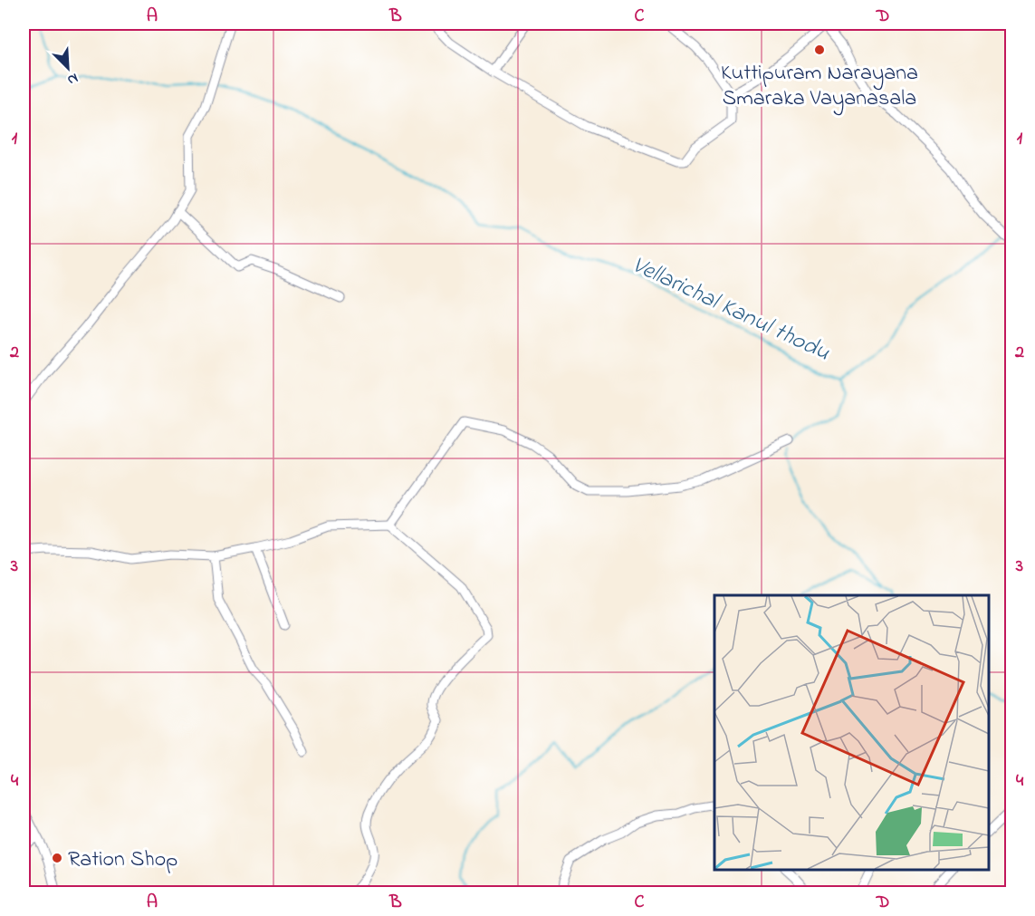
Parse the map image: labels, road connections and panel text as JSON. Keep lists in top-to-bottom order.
{
  "water": ["Vellarichal Kanul thodu"],
  "places": ["Kuttipuram Narayana Smaraka Vayanasala", "Ration Shop"],
  "north": "bottom right",
  "grid": {
    "columns": [
      "A",
      "B",
      "C",
      "D"
    ],
    "rows": [
      "1",
      "2",
      "3",
      "4"
    ]
  }
}
